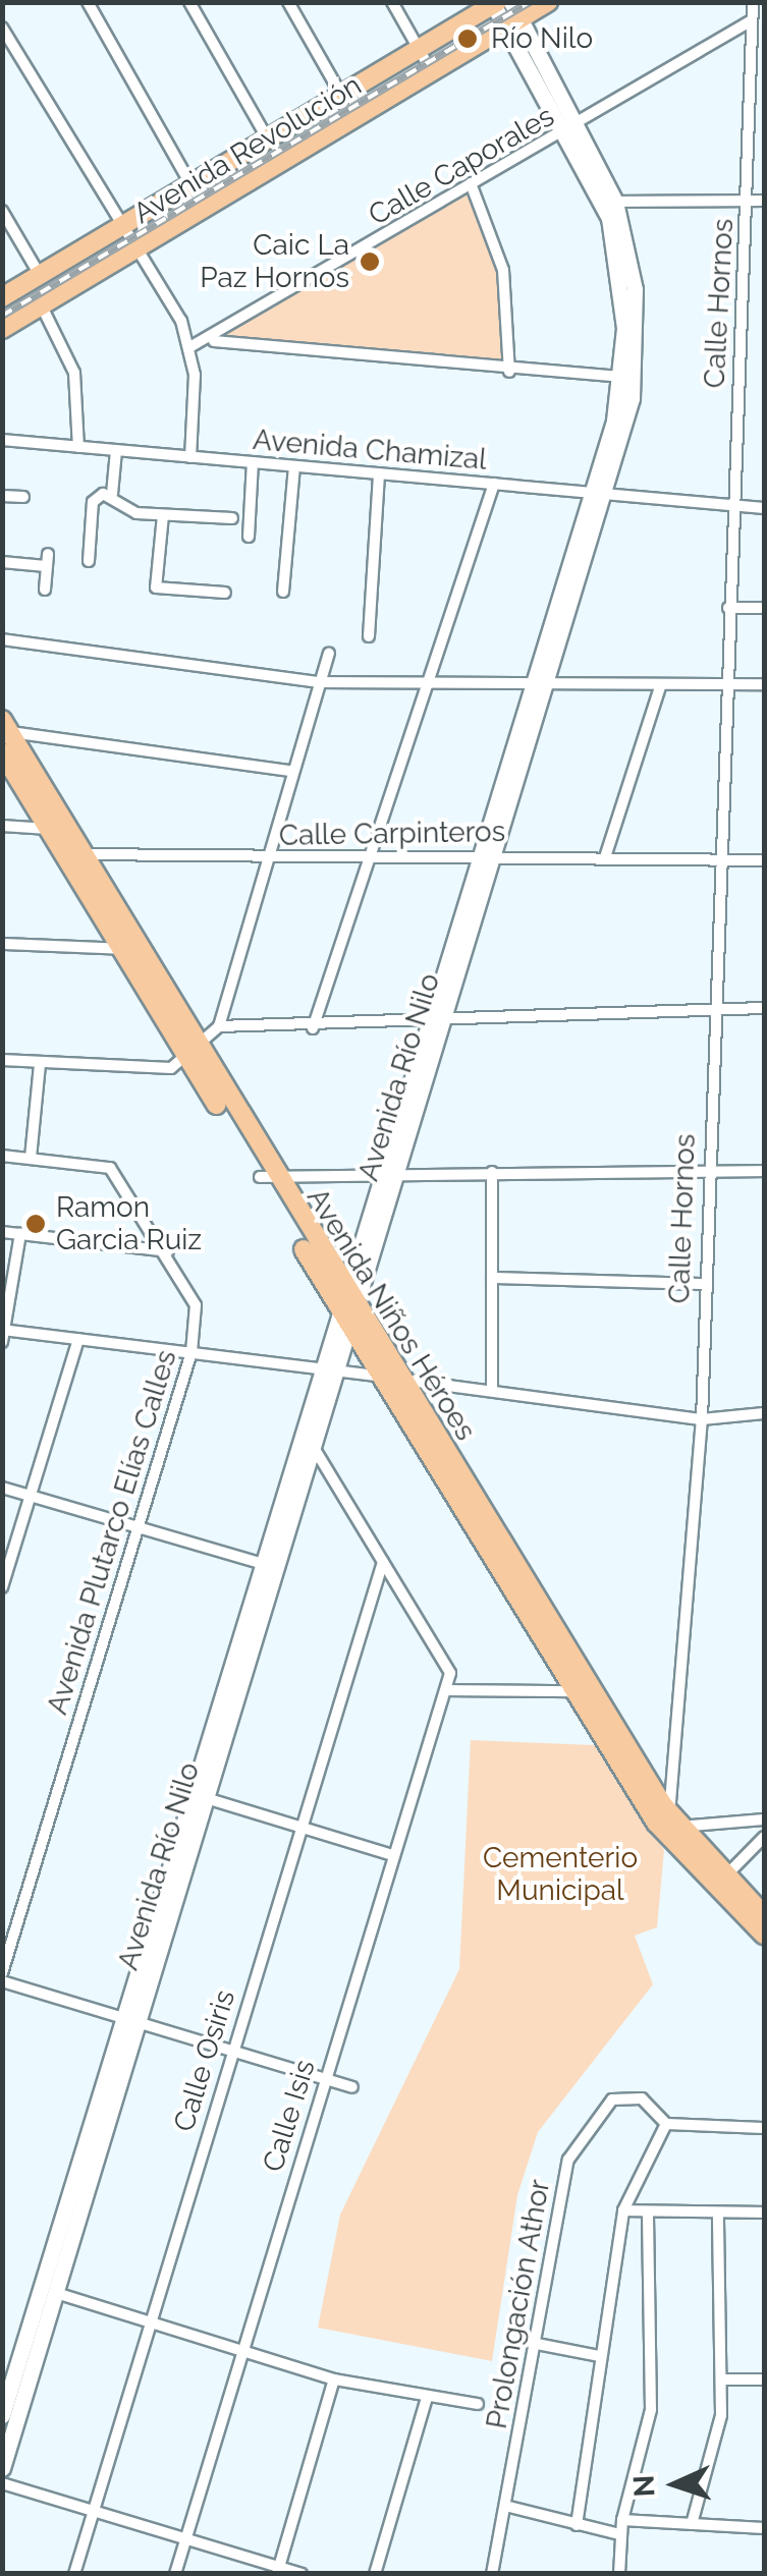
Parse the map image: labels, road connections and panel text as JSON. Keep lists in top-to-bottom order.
{
  "streets": {
    "main road": ["Avenida Revolución", "Avenida Río Nilo", "Avenida Niños Héroes"],
    "street": [
      "Calle Caporales",
      "Calle Hornos",
      "Avenida Chamizal",
      "Calle Carpinteros",
      "Avenida Plutarco Elías Calles",
      "Calle Osiris",
      "Calle Isis",
      "Prolongación Athor"
    ]
  },
  "crossings": [
    ["Avenida Revolución", "Avenida Río Nilo"],
    ["Calle Caporales", "Calle Hornos"],
    ["Calle Caporales", "Avenida Río Nilo"],
    ["Calle Hornos", "Avenida Chamizal"],
    ["Calle Hornos", "Calle Carpinteros"],
    ["Calle Hornos", "Avenida Niños Héroes"],
    ["Avenida Chamizal", "Avenida Río Nilo"],
    ["Calle Carpinteros", "Avenida Río Nilo"],
    ["Calle Carpinteros", "Avenida Niños Héroes"],
    ["Avenida Río Nilo", "Avenida Niños Héroes"],
    ["Calle Osiris", "Calle Isis"]
  ],
  "parks": ["Cementerio Municipal"],
  "places": ["Río Nilo", "Caic La Paz Hornos", "Ramon Garcia Ruiz"],
  "north": "left"
}
